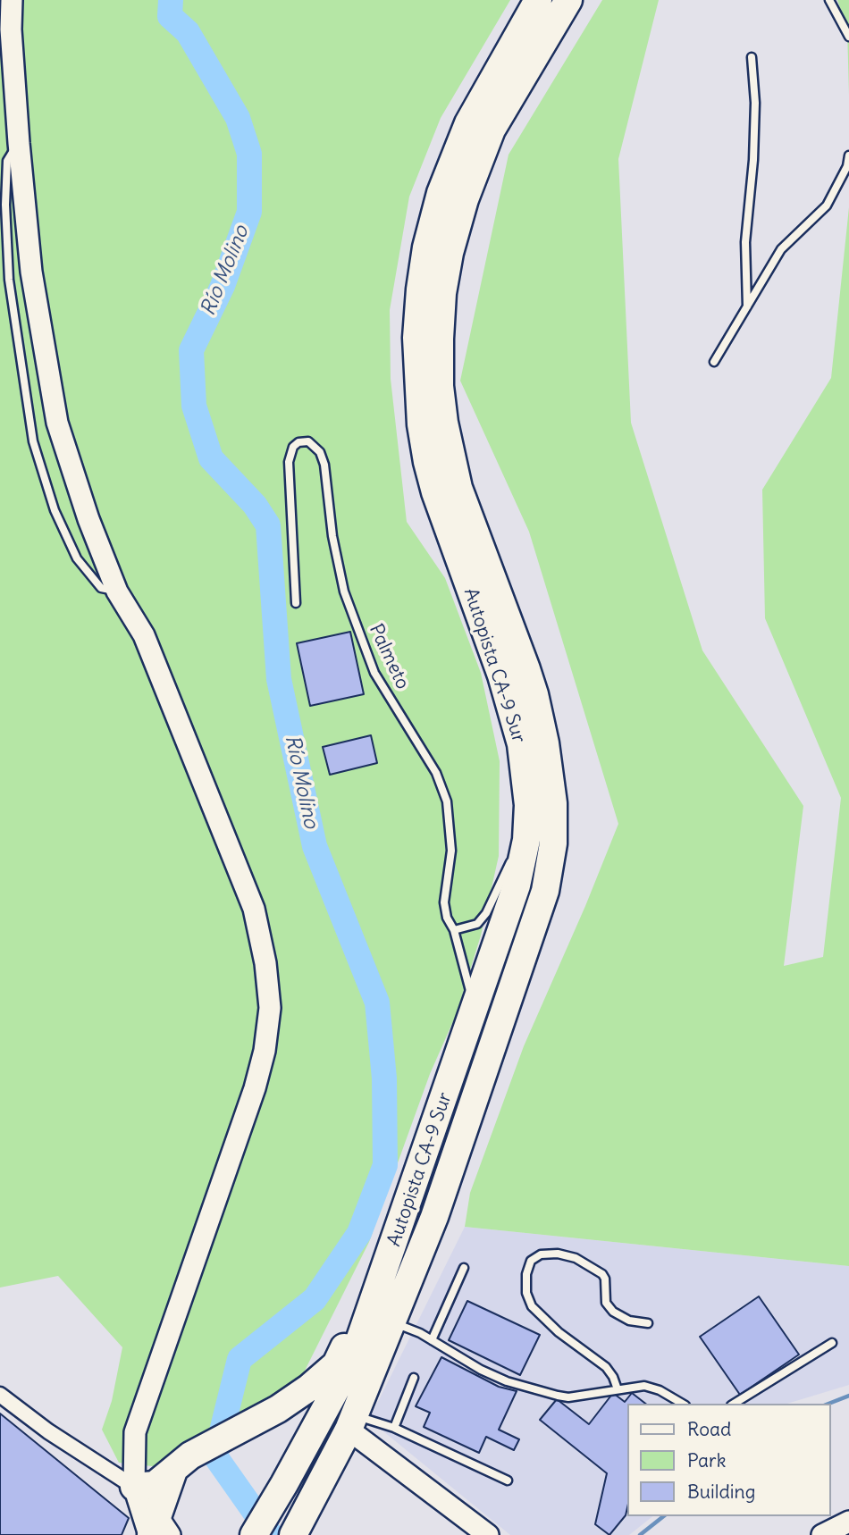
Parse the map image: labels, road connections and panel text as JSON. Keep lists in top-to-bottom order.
{
  "streets": {
    "highway": ["Autopista CA-9 Sur"],
    "lane": ["Palmeto"]
  },
  "water": ["Río Molino"],
  "legend": ["Road", "Park", "Building"]
}
